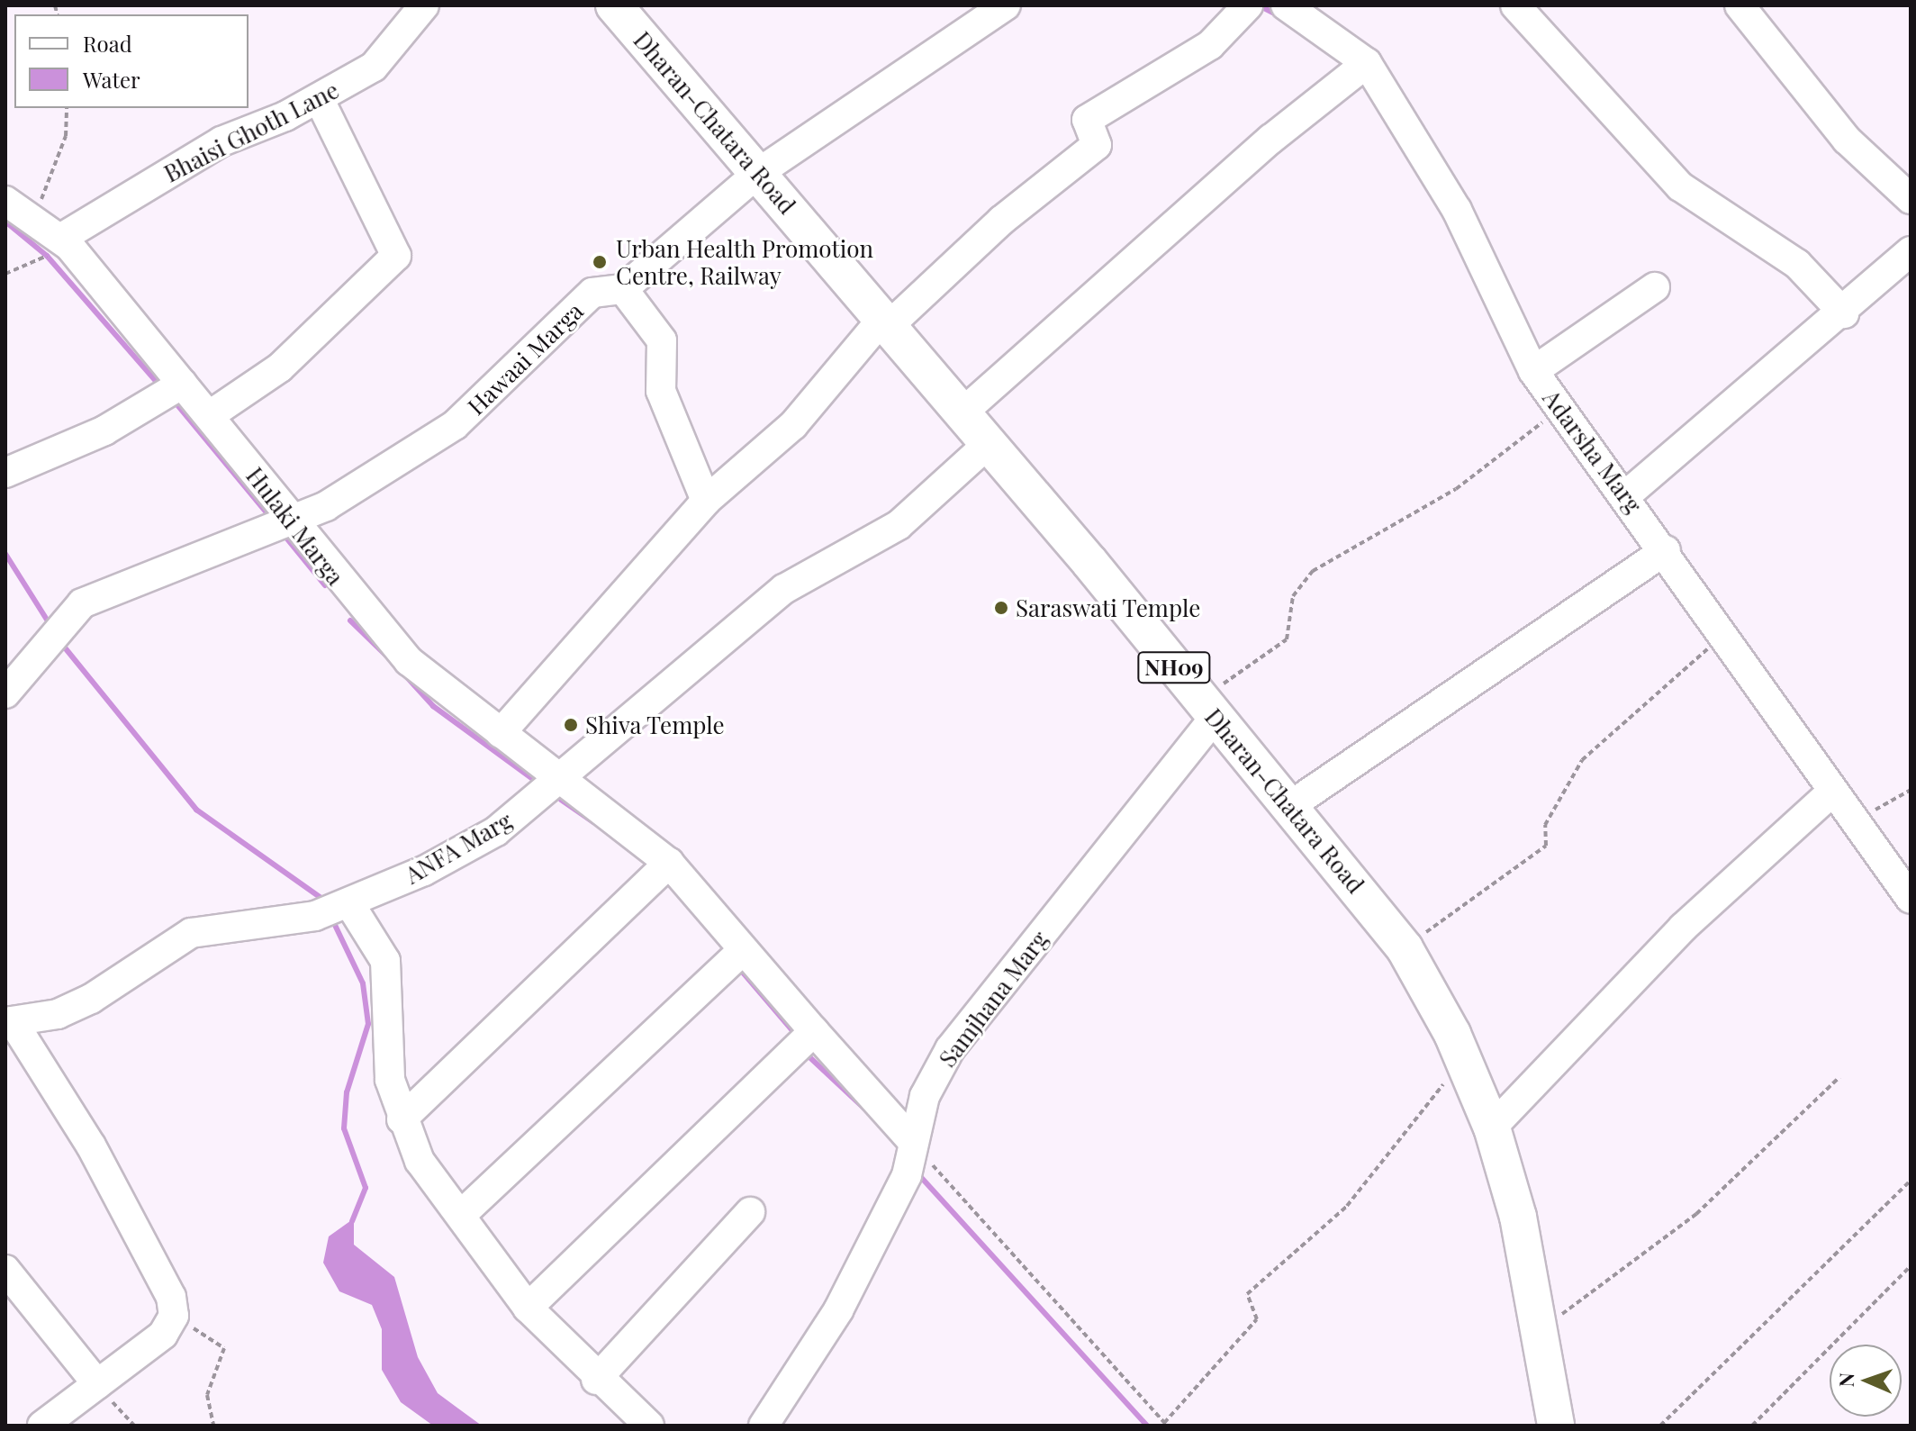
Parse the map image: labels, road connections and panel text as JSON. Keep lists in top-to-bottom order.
{
  "streets": {
    "main road": ["Dharan-Chatara Road", "NH09"],
    "street": [
      "Bhaisi Ghoth Lane",
      "Hawaai Marga",
      "Adarsha Marg",
      "Hulaki Marga",
      "ANFA Marg",
      "Samjhana Marg"
    ]
  },
  "crossings": [
    ["Dharan-Chatara Road", "Hawaai Marga"],
    ["Dharan-Chatara Road", "ANFA Marg"],
    ["Dharan-Chatara Road", "Samjhana Marg"],
    ["Bhaisi Ghoth Lane", "Hulaki Marga"],
    ["Hawaai Marga", "Hulaki Marga"],
    ["Hulaki Marga", "ANFA Marg"],
    ["Hulaki Marga", "Samjhana Marg"]
  ],
  "places": ["Urban Health Promotion Centre, Railway", "Saraswati Temple", "Shiva Temple"],
  "legend": ["Road", "Water"],
  "north": "left"
}
